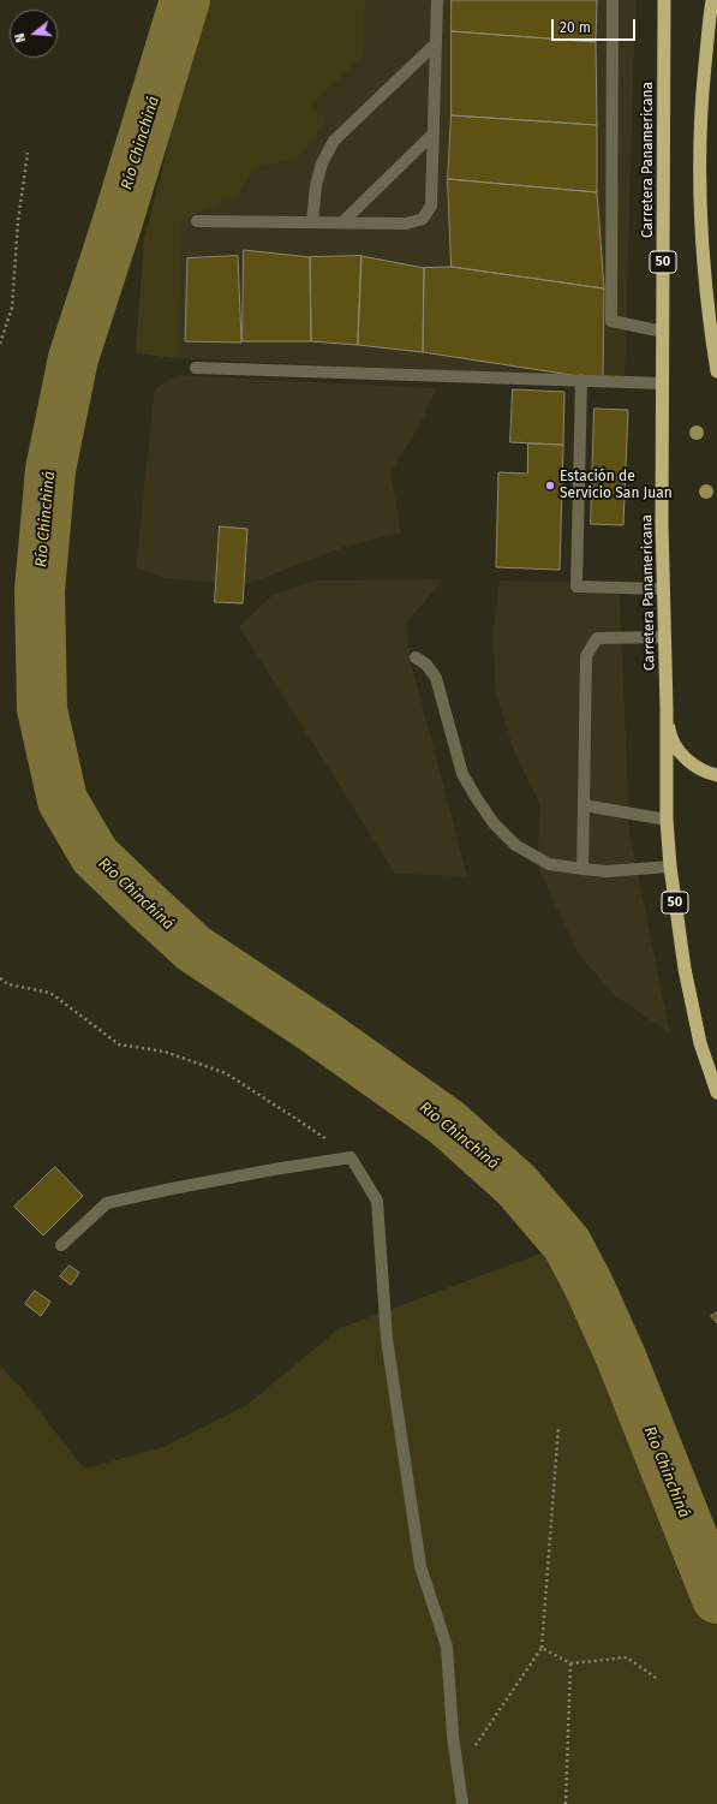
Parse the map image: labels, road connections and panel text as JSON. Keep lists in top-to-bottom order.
{
  "streets": {
    "highway": ["Carretera Panamericana", "50"]
  },
  "water": ["Río Chinchiná"],
  "places": ["Estación de Servicio San Juan"],
  "scale_bar": "20 m",
  "north": "left"
}
